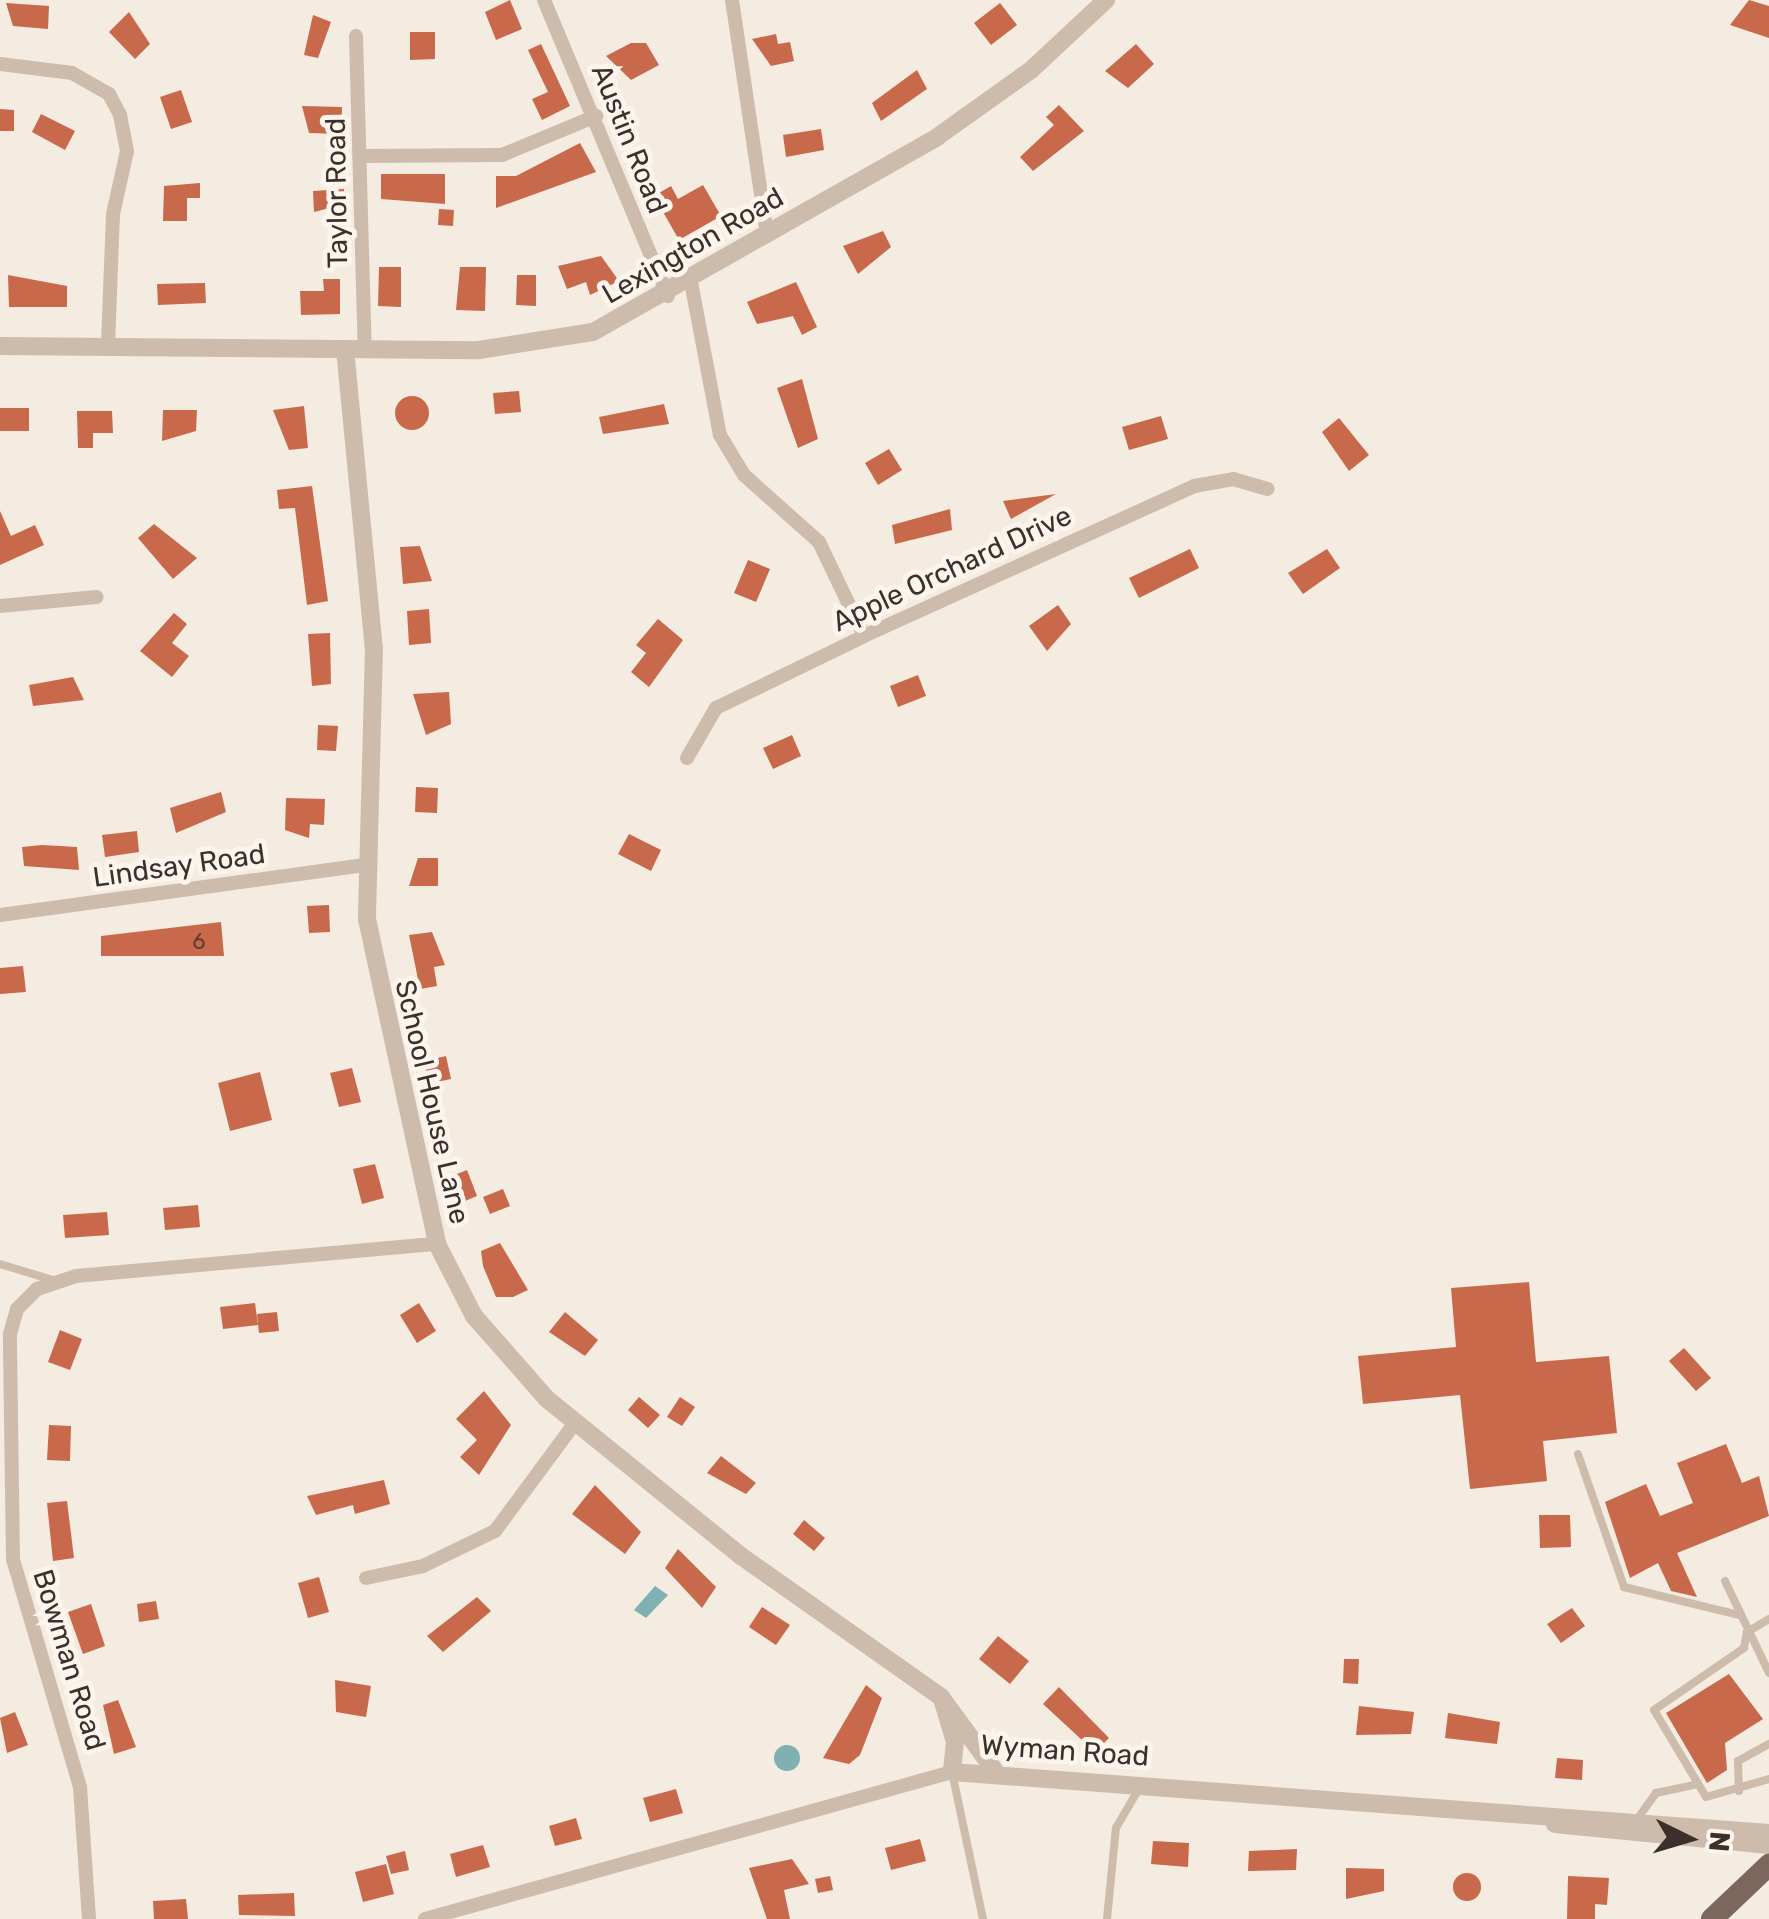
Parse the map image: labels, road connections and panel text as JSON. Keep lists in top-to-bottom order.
{
  "streets": {
    "street": [
      "Austin Road",
      "Taylor Road",
      "Lexington Road",
      "Apple Orchard Drive",
      "Lindsay Road",
      "School House Lane",
      "Bowman Road",
      "Wyman Road"
    ]
  },
  "crossings": [
    ["Austin Road", "Lexington Road"],
    ["Taylor Road", "Lexington Road"],
    ["Lexington Road", "School House Lane"],
    ["Lindsay Road", "School House Lane"],
    ["School House Lane", "Wyman Road"]
  ],
  "house_numbers": ["6"],
  "north": "right"
}
